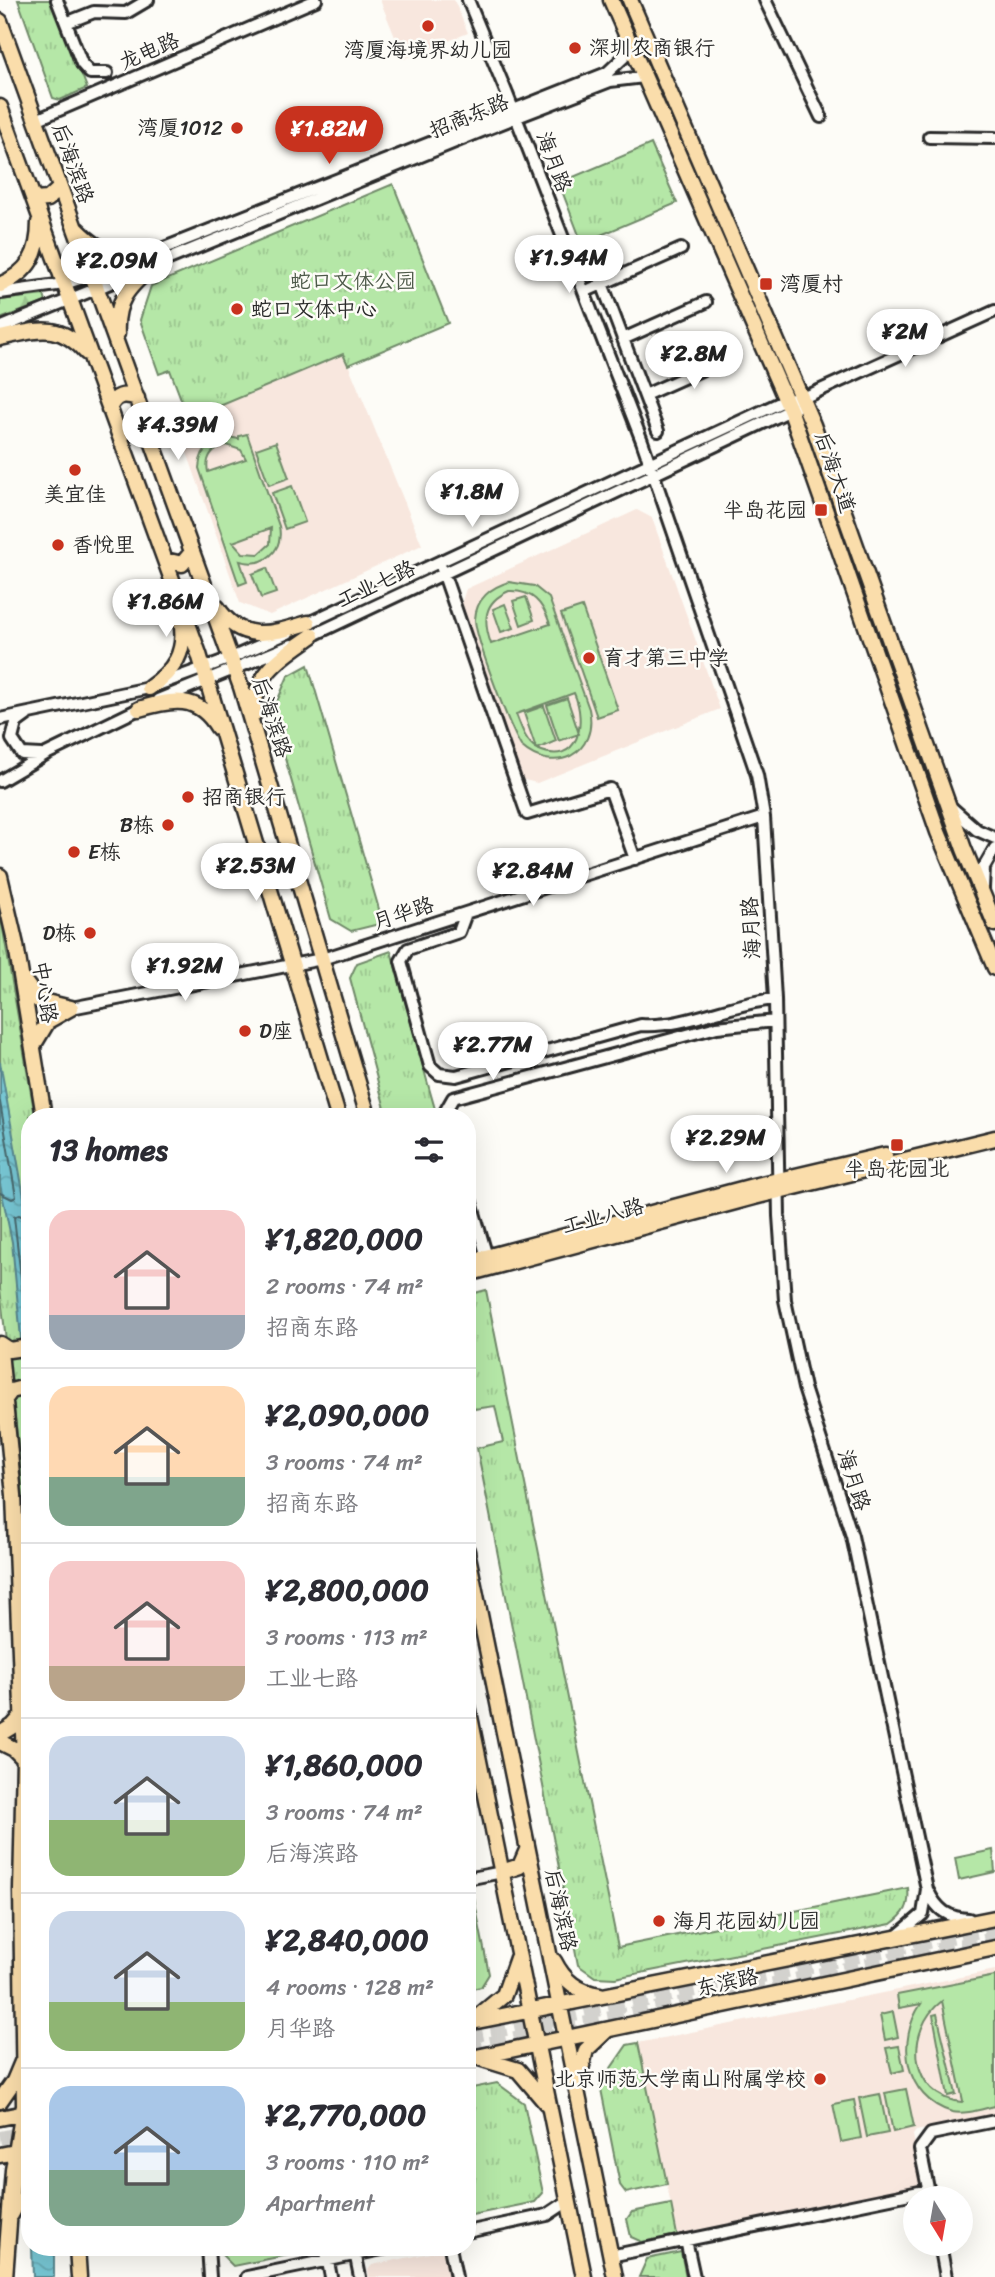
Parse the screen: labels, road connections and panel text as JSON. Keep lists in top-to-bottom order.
{
  "streets": {
    "main road": [
      "后海滨路",
      "后海大道",
      "中心路",
      "工业八路",
      "东滨路"
    ],
    "street": [
      "龙电路",
      "招商东路",
      "海月路",
      "工业七路",
      "月华路"
    ]
  },
  "crossings": [
    ["龙电路", "后海滨路"],
    ["招商东路", "海月路"],
    ["招商东路", "后海滨路"],
    ["招商东路", "后海大道"],
    ["海月路", "工业七路"],
    ["海月路", "月华路"],
    ["海月路", "工业八路"],
    ["后海滨路", "工业七路"],
    ["后海滨路", "月华路"],
    ["后海滨路", "东滨路"],
    ["后海大道", "工业七路"]
  ],
  "parks": ["蛇口文体公园"],
  "places": {
    "other": [
      "湾厦海境界幼儿园",
      "深圳农商银行",
      "湾厦1012",
      "蛇口文体中心",
      "美宜佳",
      "香悦里",
      "育才第三中学",
      "招商银行",
      "B栋",
      "E栋",
      "D栋",
      "D座",
      "海月花园幼儿园",
      "北京师范大学南山附属学校"
    ],
    "transit": ["湾厦村", "半岛花园", "半岛花园北"]
  },
  "north": "bottom",
  "page": {
    "price": [
      "¥1.82M",
      "¥1.94M",
      "¥2.09M",
      "¥2M",
      "¥2.8M",
      "¥4.39M",
      "¥1.8M",
      "¥1.86M",
      "¥2.53M",
      "¥2.84M",
      "¥1.92M",
      "¥2.77M",
      "¥2.29M"
    ],
    "heading": "13 homes",
    "list": [
      {
        "name": "¥1,820,000",
        "note": "2 rooms · 74 m² · 招商东路"
      },
      {
        "name": "¥2,090,000",
        "note": "3 rooms · 74 m² · 招商东路"
      },
      {
        "name": "¥2,800,000",
        "note": "3 rooms · 113 m² · 工业七路"
      },
      {
        "name": "¥1,860,000",
        "note": "3 rooms · 74 m² · 后海滨路"
      },
      {
        "name": "¥2,840,000",
        "note": "4 rooms · 128 m² · 月华路"
      },
      {
        "name": "¥2,770,000",
        "note": "3 rooms · 110 m² · Apartment"
      }
    ]
  }
}
